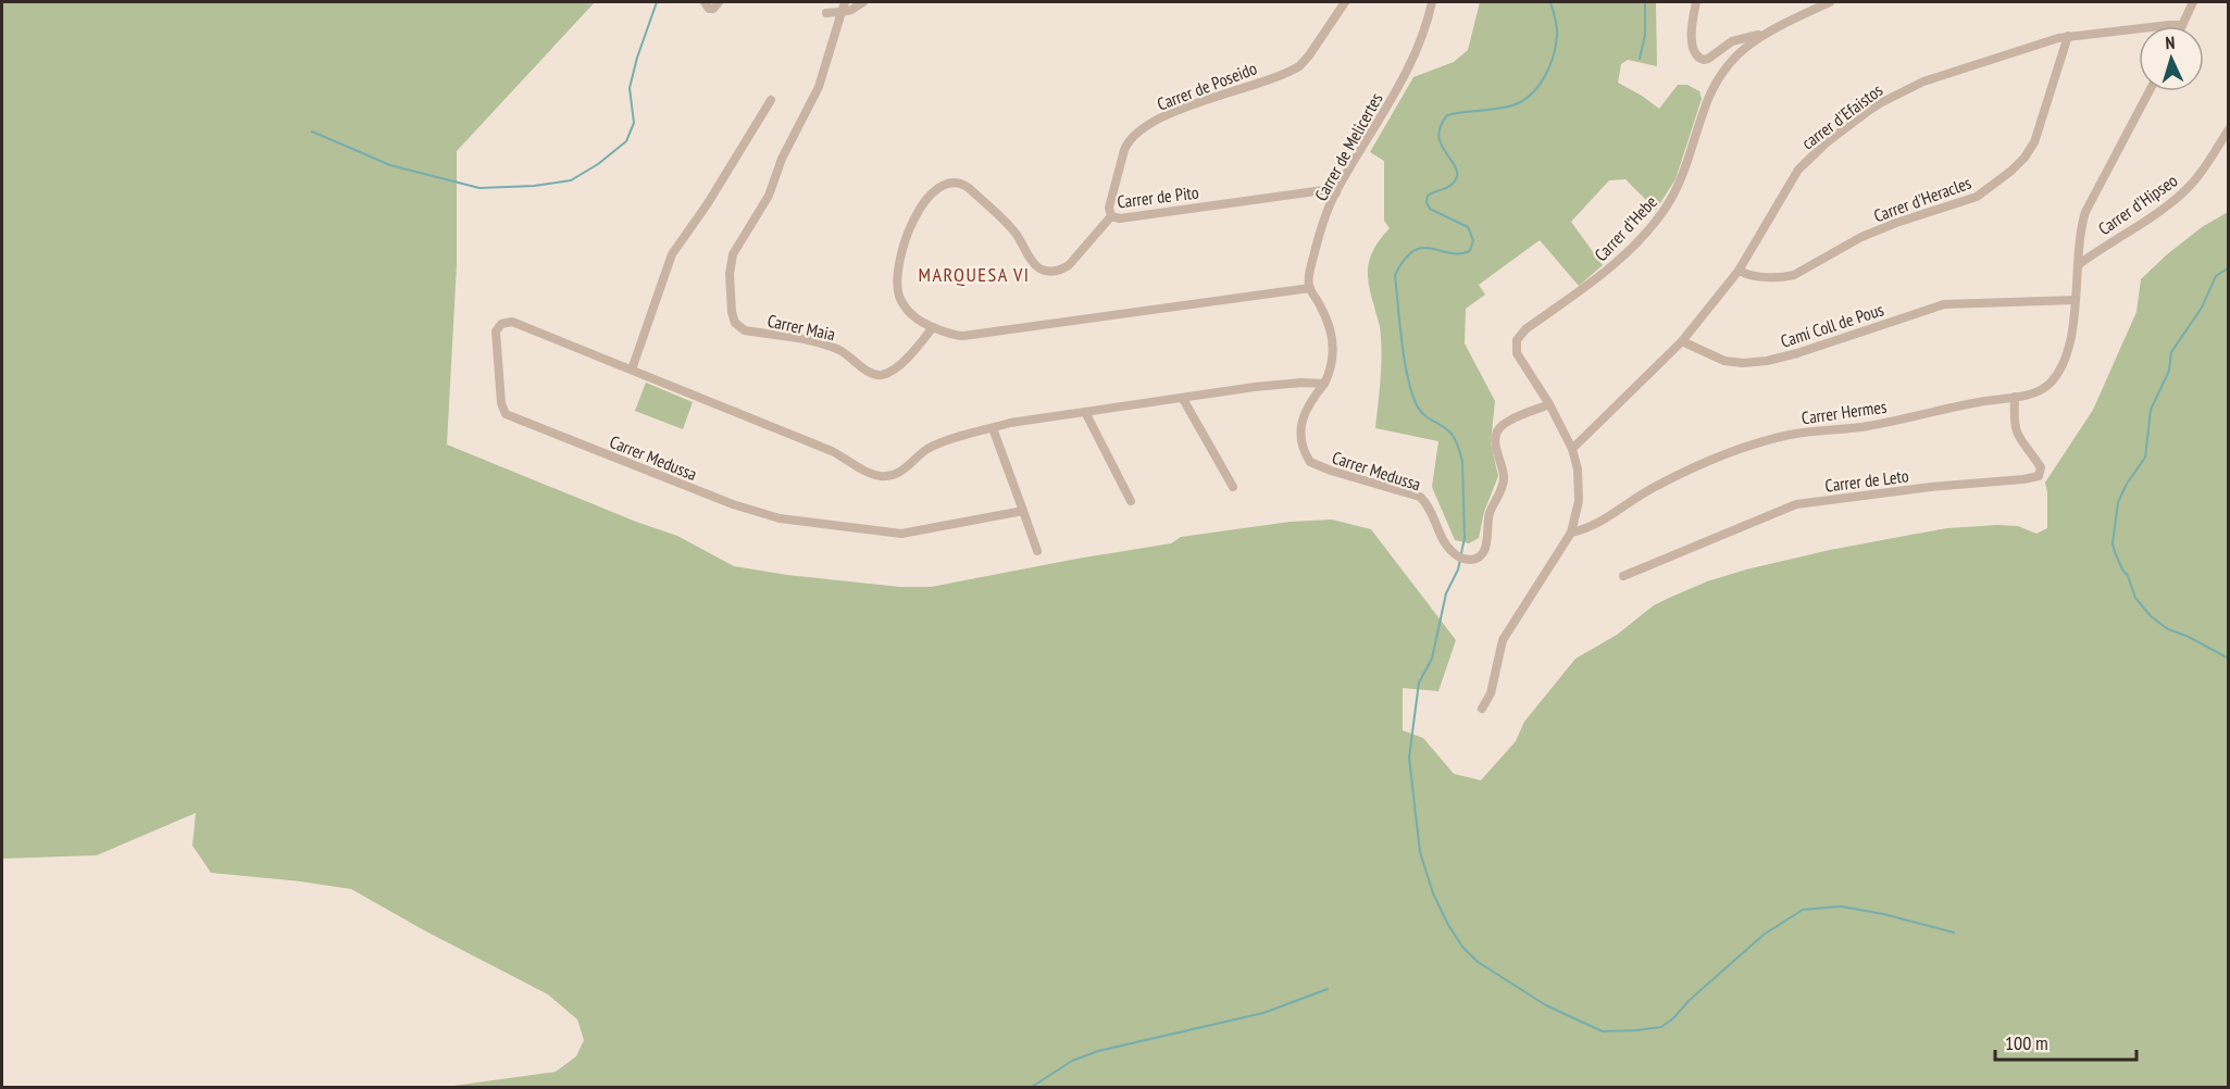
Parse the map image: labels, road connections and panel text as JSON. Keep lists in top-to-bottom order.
{
  "streets": {
    "street": [
      "Carrer de Poseido",
      "carrer d'Efaistos",
      "Carrer de Melicertes",
      "Carrer de Pito",
      "Carrer d'Heracles",
      "Carrer d'Hipseo",
      "Carrer d'Hebe",
      "Camí Coll de Pous",
      "Carrer Maia",
      "Carrer Hermes",
      "Carrer Medussa",
      "Carrer de Leto"
    ]
  },
  "crossings": [
    ["Carrer de Poseido", "Carrer de Pito"],
    ["carrer d'Efaistos", "Carrer d'Heracles"],
    ["carrer d'Efaistos", "Camí Coll de Pous"],
    ["Carrer de Melicertes", "Carrer de Pito"],
    ["Carrer de Pito", "Carrer Maia"],
    ["Carrer d'Hebe", "Carrer Medussa"],
    ["Camí Coll de Pous", "Carrer Hermes"],
    ["Carrer Hermes", "Carrer de Leto"]
  ],
  "districts": ["MARQUESA VI"],
  "scale_bar": "100 m",
  "north": "top"
}
